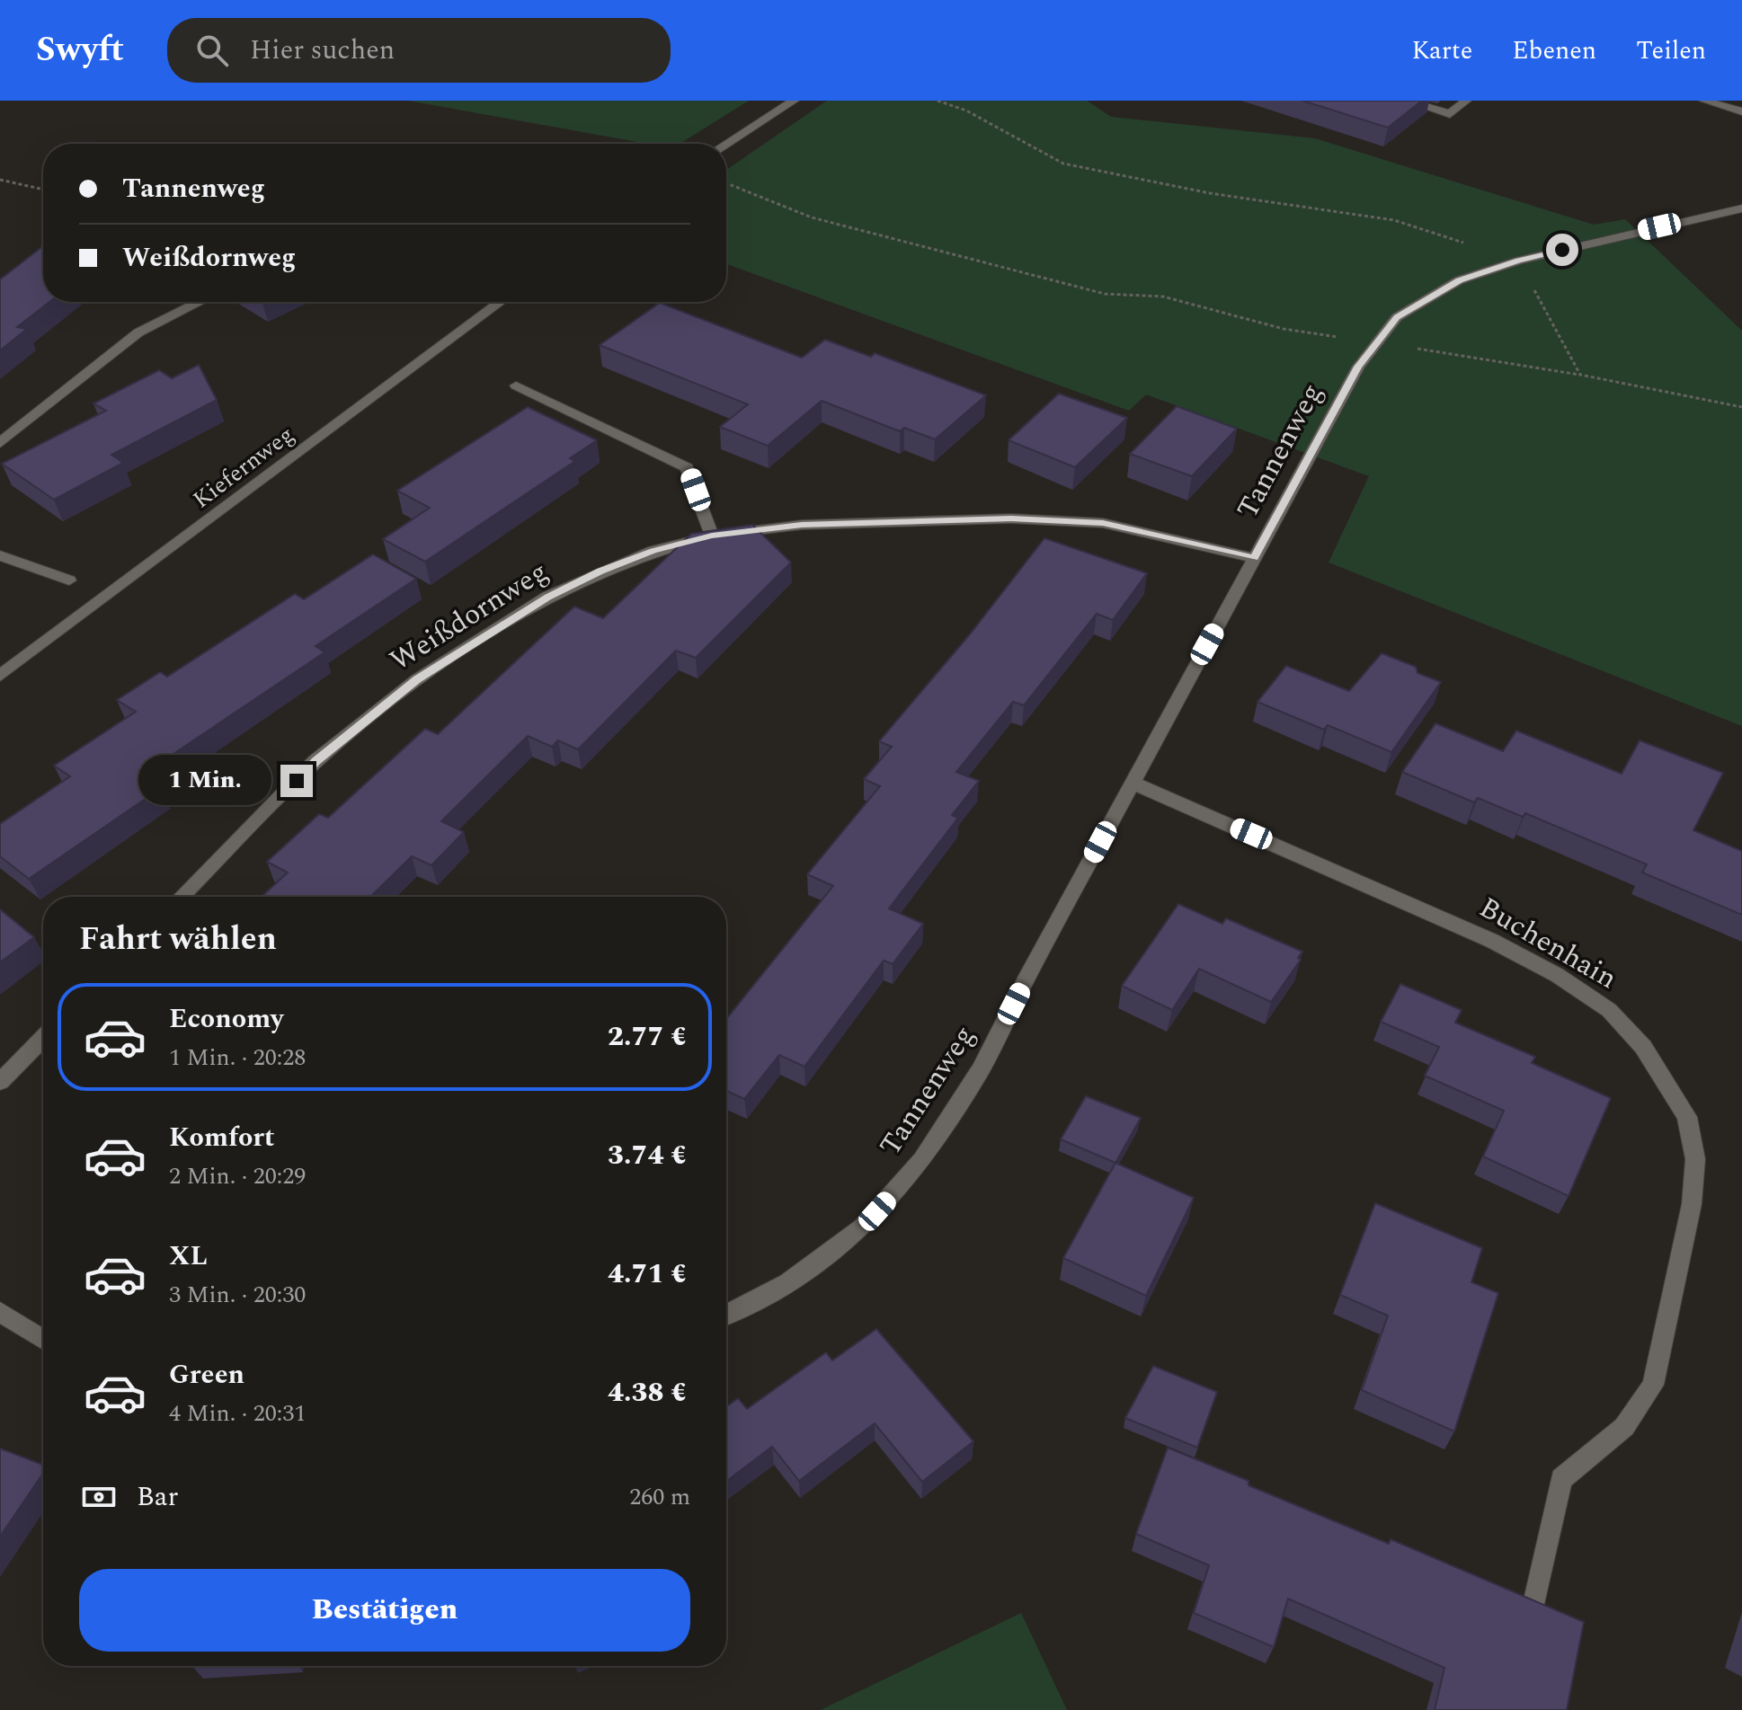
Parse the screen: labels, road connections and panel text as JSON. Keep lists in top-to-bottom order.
{
  "streets": {
    "street": [
      "Tannenweg",
      "Kiefernweg",
      "Weißdornweg",
      "Buchenhain"
    ]
  },
  "crossings": [
    ["Tannenweg", "Weißdornweg"],
    ["Tannenweg", "Buchenhain"]
  ],
  "page": {
    "header": "Swyft",
    "search": "Hier suchen",
    "nav": ["Karte", "Ebenen", "Teilen"],
    "banner": ["Tannenweg", "Weißdornweg"],
    "bubble": "1 Min.",
    "heading": "Fahrt wählen",
    "list": [
      {
        "name": "Economy",
        "note": "1 Min. · 20:28",
        "value": "2.77 €"
      },
      {
        "name": "Komfort",
        "note": "2 Min. · 20:29",
        "value": "3.74 €"
      },
      {
        "name": "XL",
        "note": "3 Min. · 20:30",
        "value": "4.71 €"
      },
      {
        "name": "Green",
        "note": "4 Min. · 20:31",
        "value": "4.38 €"
      }
    ],
    "pay": ["Bar", "260 m"],
    "buttons": "Bestätigen"
  }
}
